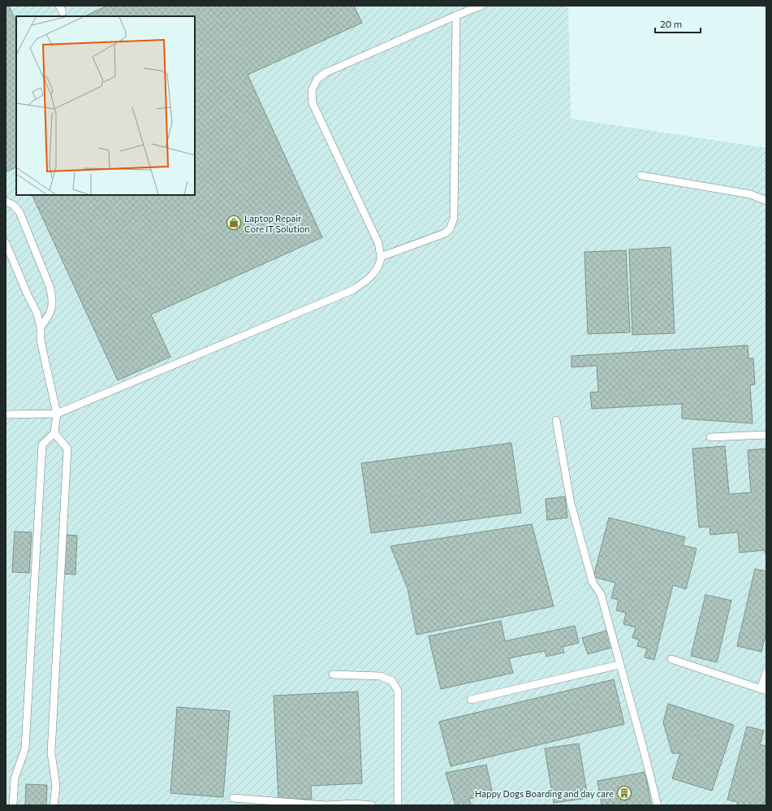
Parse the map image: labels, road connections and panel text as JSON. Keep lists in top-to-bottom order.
{
  "places": {
    "shop": ["Laptop Repair Core IT Solution"],
    "building": ["Happy Dogs Boarding and day care"]
  },
  "scale_bar": "20 m"
}
